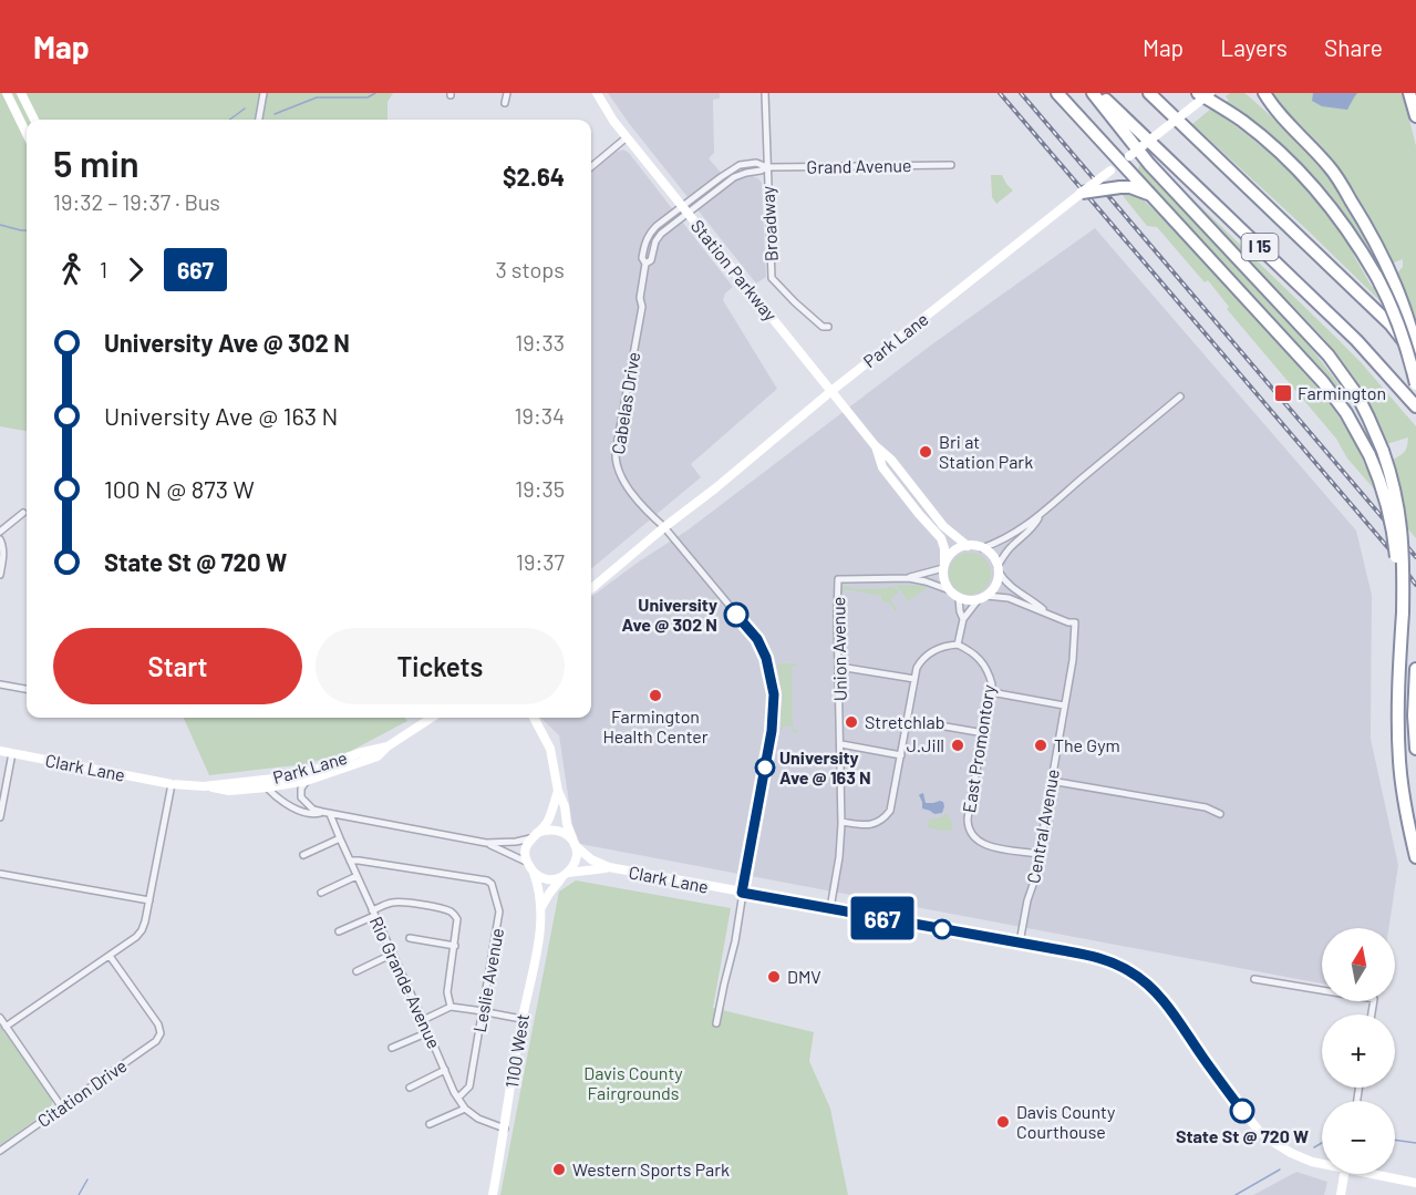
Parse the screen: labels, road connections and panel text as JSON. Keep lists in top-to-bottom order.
{
  "streets": {
    "highway": ["I 15"],
    "main road": [
      "Station Parkway",
      "Park Lane",
      "Clark Lane",
      "1100 West"
    ],
    "street": [
      "Grand Avenue",
      "Broadway",
      "Cabelas Drive",
      "Union Avenue",
      "East Promontory",
      "Central Avenue",
      "Leslie Avenue",
      "Rio Grande Avenue",
      "Citation Drive"
    ]
  },
  "crossings": [
    ["Grand Avenue", "Broadway"],
    ["Grand Avenue", "Station Parkway"],
    ["Grand Avenue", "Cabelas Drive"],
    ["Station Parkway", "Park Lane"],
    ["Station Parkway", "Cabelas Drive"],
    ["Station Parkway", "Union Avenue"],
    ["Station Parkway", "Central Avenue"],
    ["Park Lane", "Cabelas Drive"],
    ["Park Lane", "Clark Lane"],
    ["Cabelas Drive", "Clark Lane"],
    ["Union Avenue", "Clark Lane"],
    ["Union Avenue", "Central Avenue"],
    ["East Promontory", "Central Avenue"],
    ["Clark Lane", "Central Avenue"],
    ["Clark Lane", "1100 West"],
    ["Leslie Avenue", "Rio Grande Avenue"]
  ],
  "parks": ["Davis County Fairgrounds"],
  "places": {
    "transit": ["Farmington"],
    "other": [
      "Bri at Station Park",
      "University Ave @ 302 N",
      "Farmington Health Center",
      "Stretchlab",
      "J.Jill",
      "The Gym",
      "University Ave @ 163 N",
      "DMV",
      "State St @ 720 W",
      "Davis County Courthouse",
      "Western Sports Park"
    ]
  },
  "lines": ["bus line 667"],
  "north": "top",
  "page": {
    "header": "Map",
    "nav": ["Map", "Layers", "Share"],
    "on_map": "667",
    "heading": ["5 min", "19:32 – 19:37 · Bus", "$2.64"],
    "legs": ["1", "667", "3 stops"],
    "list": [
      {
        "name": "University Ave @ 302 N",
        "value": "19:33"
      },
      {
        "name": "University Ave @ 163 N",
        "value": "19:34"
      },
      {
        "name": "100 N @ 873 W",
        "value": "19:35"
      },
      {
        "name": "State St @ 720 W",
        "value": "19:37"
      }
    ],
    "buttons": ["Start", "Tickets"],
    "map_buttons": ["+", "−"]
  }
}
